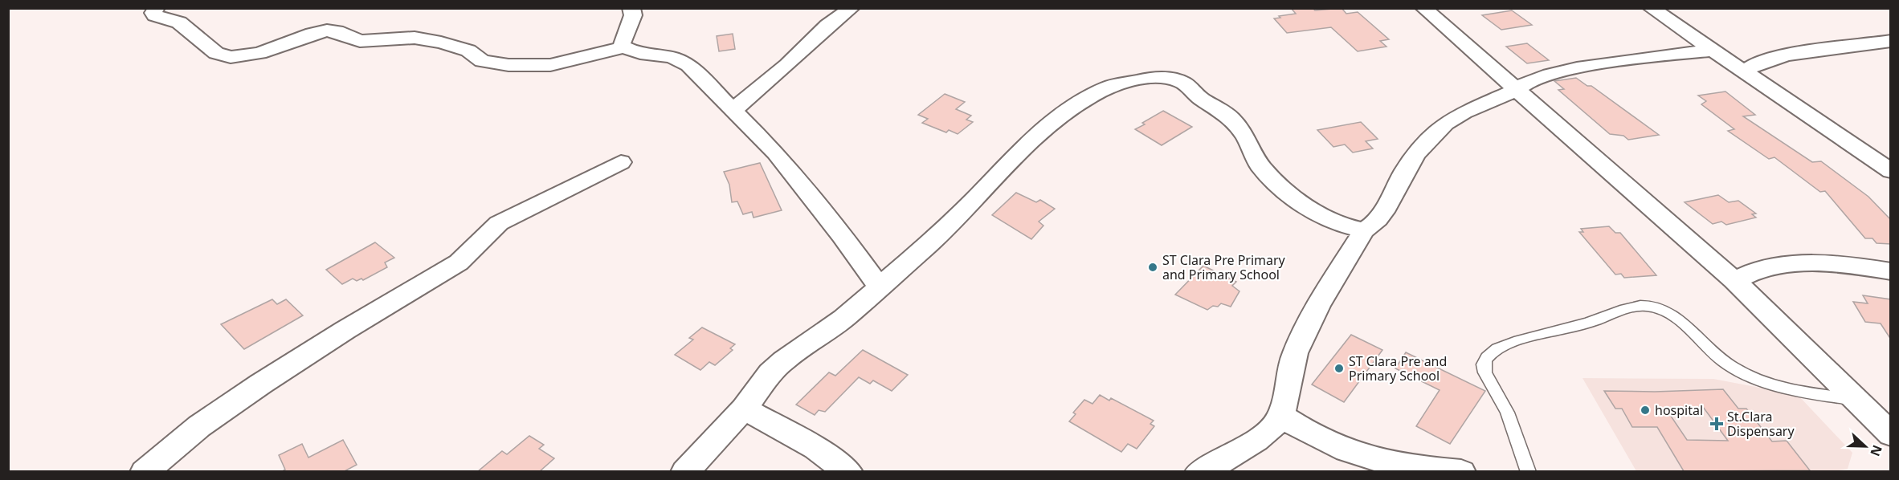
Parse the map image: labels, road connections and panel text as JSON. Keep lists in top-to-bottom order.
{
  "places": {
    "other": ["ST Clara Pre Primary and Primary School", "ST Clara Pre and Primary School", "hospital"],
    "health": ["St.Clara Dispensary"]
  },
  "north": "right"
}
